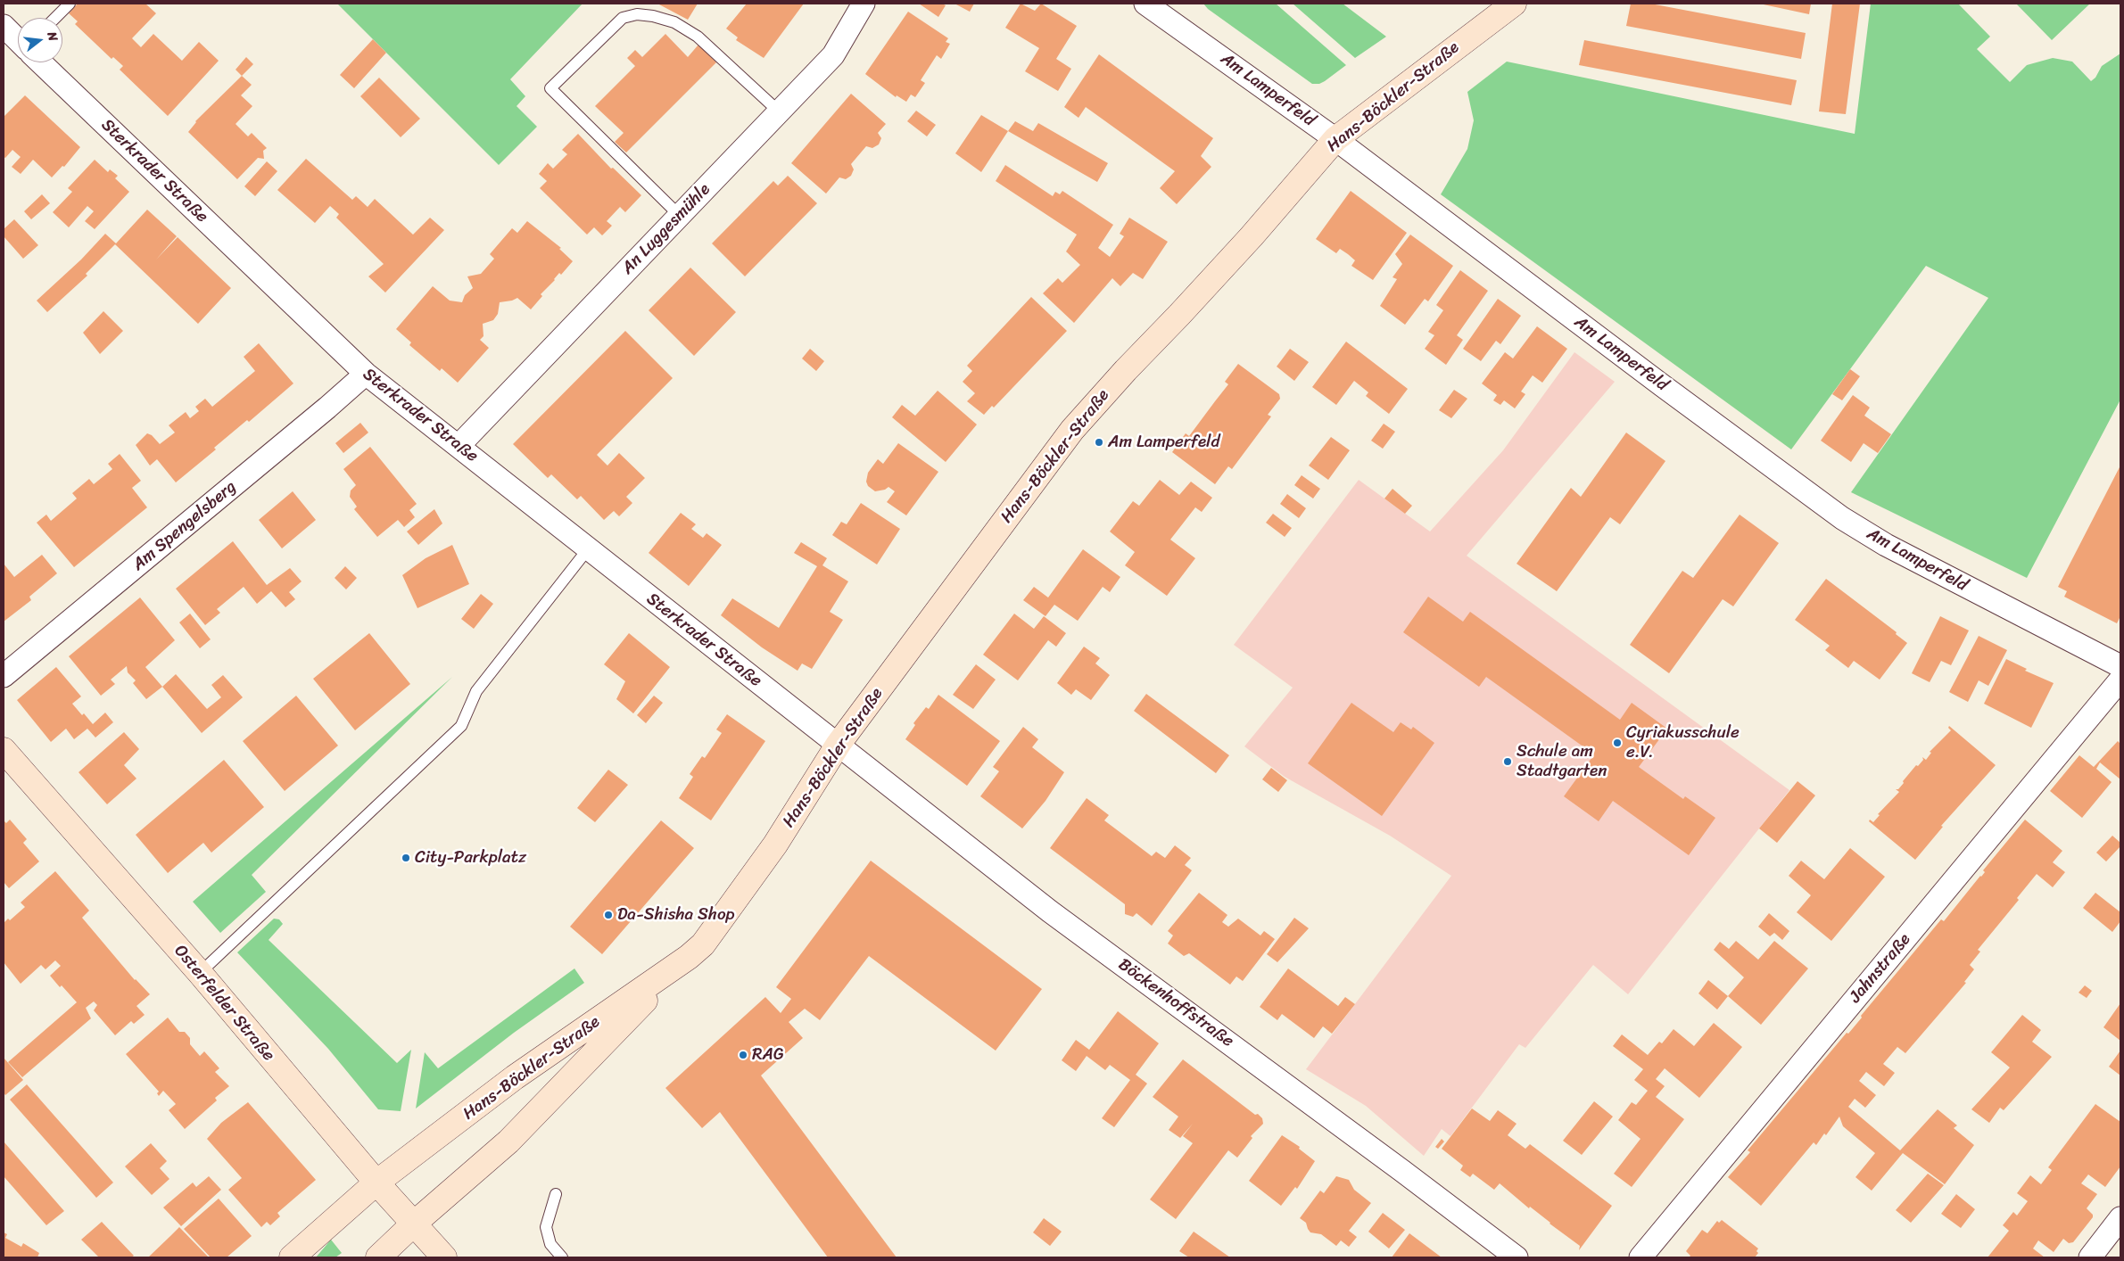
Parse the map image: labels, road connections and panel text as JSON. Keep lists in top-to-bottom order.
{
  "streets": {
    "main road": ["Hans-Böckler-Straße", "Osterfelder Straße"],
    "street": [
      "Am Lamperfeld",
      "Sterkrader Straße",
      "An Luggesmühle",
      "Am Spengelsberg",
      "Jahnstraße",
      "Böckenhoffstraße"
    ]
  },
  "crossings": [
    ["Am Lamperfeld", "Hans-Böckler-Straße"],
    ["Hans-Böckler-Straße", "Sterkrader Straße"],
    ["Hans-Böckler-Straße", "Osterfelder Straße"],
    ["Hans-Böckler-Straße", "Böckenhoffstraße"],
    ["Sterkrader Straße", "An Luggesmühle"],
    ["Sterkrader Straße", "Am Spengelsberg"],
    ["Sterkrader Straße", "Böckenhoffstraße"]
  ],
  "places": [
    "Am Lamperfeld",
    "Cyriakusschule e.V.",
    "Schule am Stadtgarten",
    "City-Parkplatz",
    "Da-Shisha Shop",
    "RAG"
  ],
  "north": "right"
}
